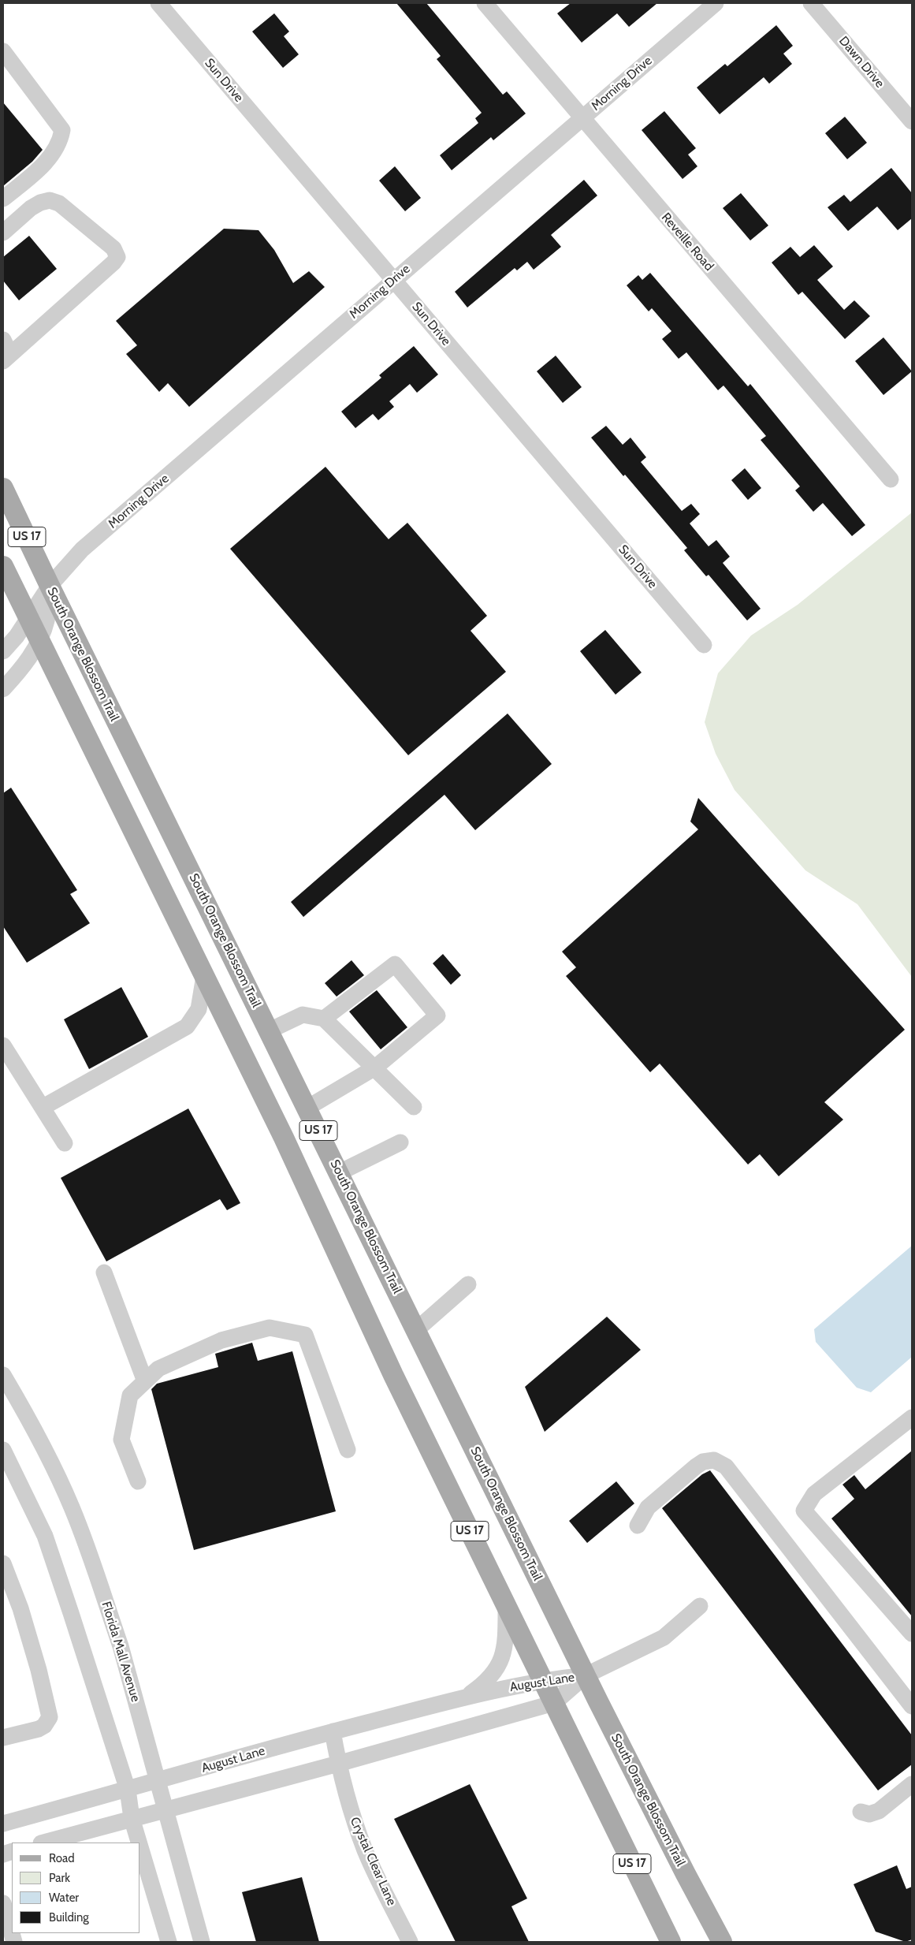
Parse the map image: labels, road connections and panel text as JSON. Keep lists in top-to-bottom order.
{
  "streets": {
    "main road": ["US 17", "South Orange Blossom Trail"],
    "street": [
      "Dawn Drive",
      "Sun Drive",
      "Morning Drive",
      "Reveille Road",
      "Florida Mall Avenue",
      "August Lane",
      "Crystal Clear Lane"
    ]
  },
  "crossings": [
    ["Sun Drive", "Morning Drive"],
    ["Morning Drive", "Reveille Road"],
    ["Morning Drive", "US 17"],
    ["Morning Drive", "South Orange Blossom Trail"],
    ["US 17", "August Lane"],
    ["South Orange Blossom Trail", "August Lane"],
    ["Florida Mall Avenue", "August Lane"],
    ["August Lane", "Crystal Clear Lane"]
  ],
  "legend": [
    "Road",
    "Park",
    "Water",
    "Building"
  ]
}
